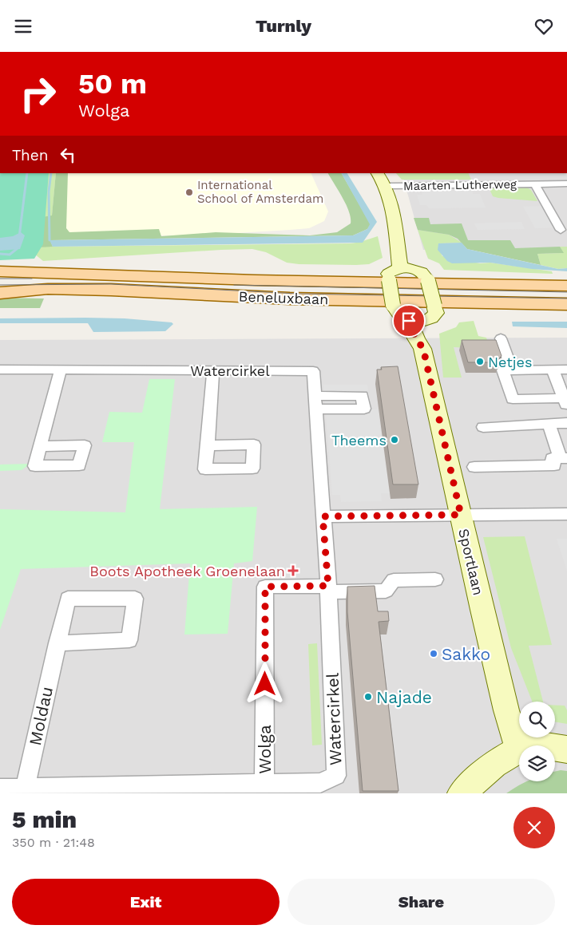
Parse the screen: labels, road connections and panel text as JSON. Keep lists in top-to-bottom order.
{
  "streets": {
    "main road": ["Beneluxbaan"],
    "street": [
      "Maarten Lutherweg",
      "Watercirkel",
      "Sportlaan",
      "Moldau",
      "Wolga"
    ]
  },
  "crossings": [
    ["Watercirkel", "Moldau"],
    ["Watercirkel", "Wolga"]
  ],
  "places": {
    "other": [
      "International School of Amsterdam",
      "Netjes",
      "Theems",
      "Sakko",
      "Najade"
    ],
    "health": ["Boots Apotheek Groenelaan"]
  },
  "page": {
    "header": "Turnly",
    "turn": ["50 m", "Wolga"],
    "then": "Then",
    "heading": ["5 min", "350 m · 21:48"],
    "buttons": ["Exit", "Share"]
  }
}
